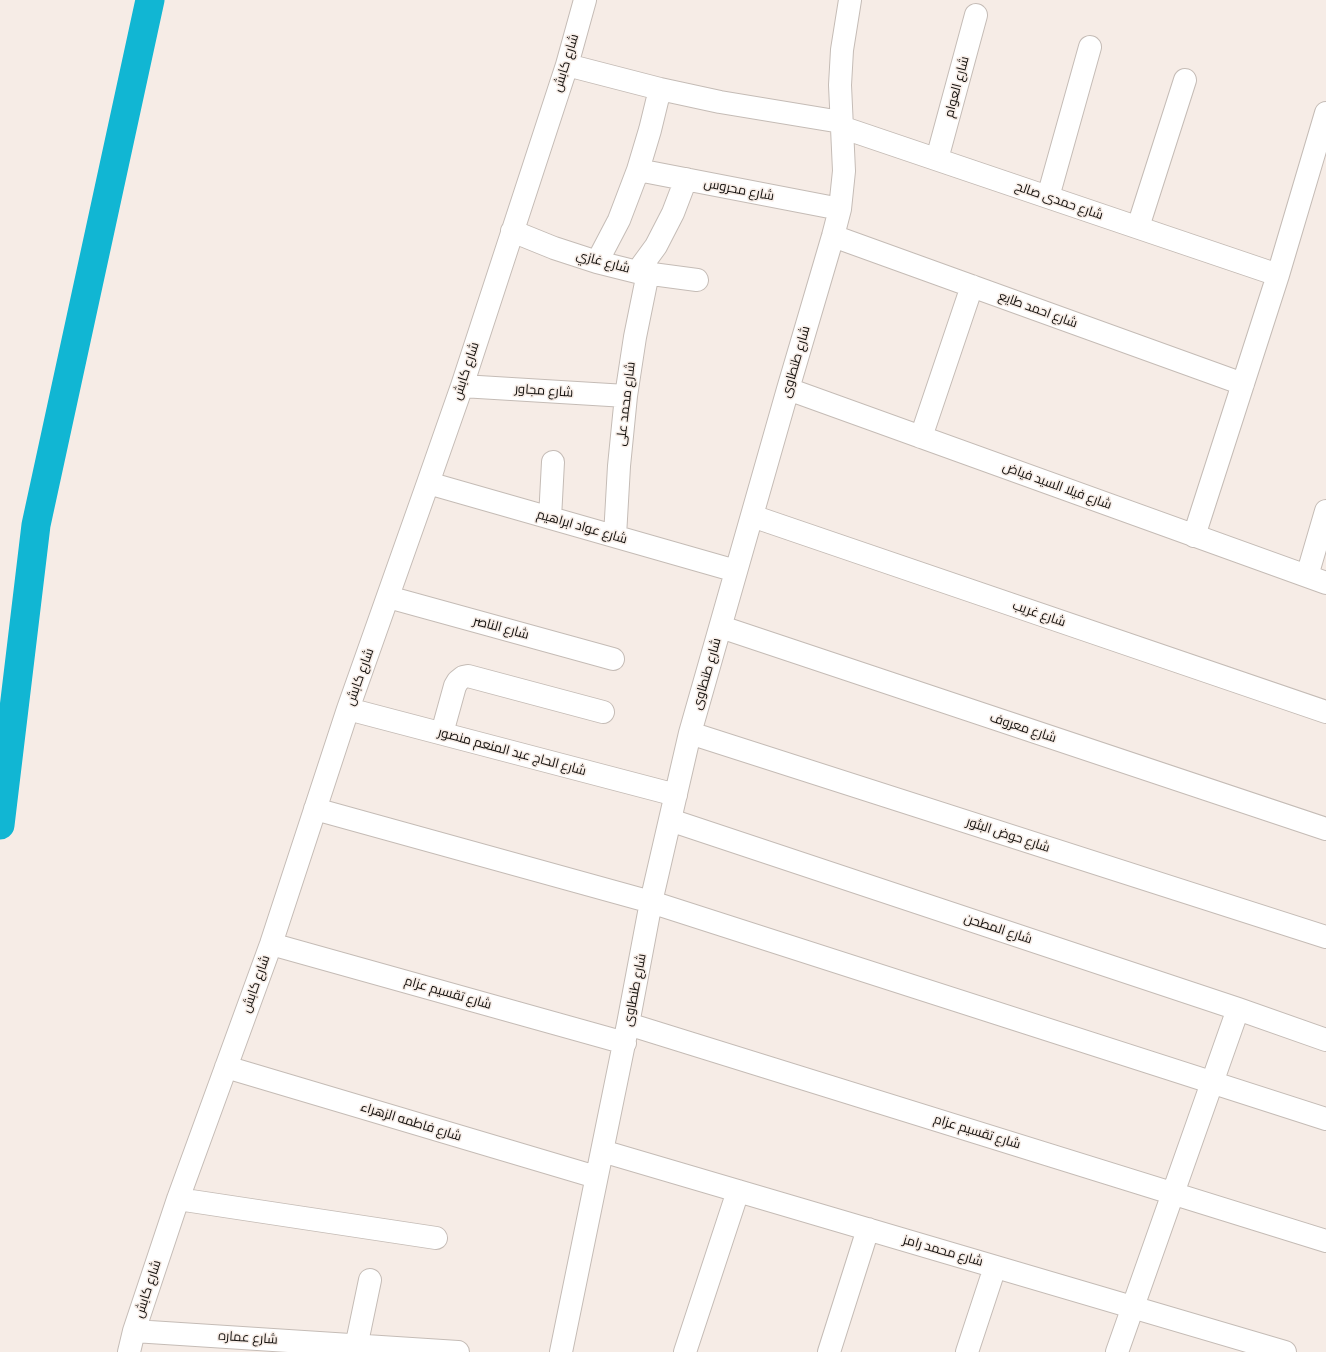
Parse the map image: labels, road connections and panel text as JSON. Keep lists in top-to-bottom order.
{
  "streets": {
    "street": [
      "شارع كابش",
      "شارع العوام",
      "شارع محروس",
      "شارع حمدى صالح",
      "شارع غازي",
      "شارع احمد طايع",
      "شارع طنطاوى",
      "شارع مجاور",
      "شارع محمد على",
      "شارع فيلا السيد فياض",
      "شارع عواد ابراهيم",
      "شارع غريب",
      "شارع الناصر",
      "شارع معروف",
      "شارع الحاج عبد المنعم منصور",
      "شارع حوض البثور",
      "شارع المطحن",
      "شارع تقسيم عزام",
      "شارع فاطمه الزهراء",
      "شارع محمد رامز",
      "شارع عماره"
    ]
  },
  "crossings": [
    ["شارع كابش", "شارع حمدى صالح"],
    ["شارع كابش", "شارع غازي"],
    ["شارع كابش", "شارع مجاور"],
    ["شارع كابش", "شارع عواد ابراهيم"],
    ["شارع كابش", "شارع الناصر"],
    ["شارع كابش", "شارع الحاج عبد المنعم منصور"],
    ["شارع كابش", "شارع تقسيم عزام"],
    ["شارع كابش", "شارع فاطمه الزهراء"],
    ["شارع كابش", "شارع عماره"],
    ["شارع العوام", "شارع حمدى صالح"],
    ["شارع محروس", "شارع طنطاوى"],
    ["شارع حمدى صالح", "شارع طنطاوى"],
    ["شارع غازي", "شارع محمد على"],
    ["شارع احمد طايع", "شارع طنطاوى"],
    ["شارع طنطاوى", "شارع فيلا السيد فياض"],
    ["شارع طنطاوى", "شارع عواد ابراهيم"],
    ["شارع طنطاوى", "شارع غريب"],
    ["شارع طنطاوى", "شارع معروف"],
    ["شارع طنطاوى", "شارع الحاج عبد المنعم منصور"],
    ["شارع طنطاوى", "شارع حوض البثور"],
    ["شارع طنطاوى", "شارع المطحن"],
    ["شارع طنطاوى", "شارع تقسيم عزام"],
    ["شارع طنطاوى", "شارع فاطمه الزهراء"],
    ["شارع طنطاوى", "شارع محمد رامز"],
    ["شارع مجاور", "شارع محمد على"],
    ["شارع محمد على", "شارع عواد ابراهيم"]
  ]
}
